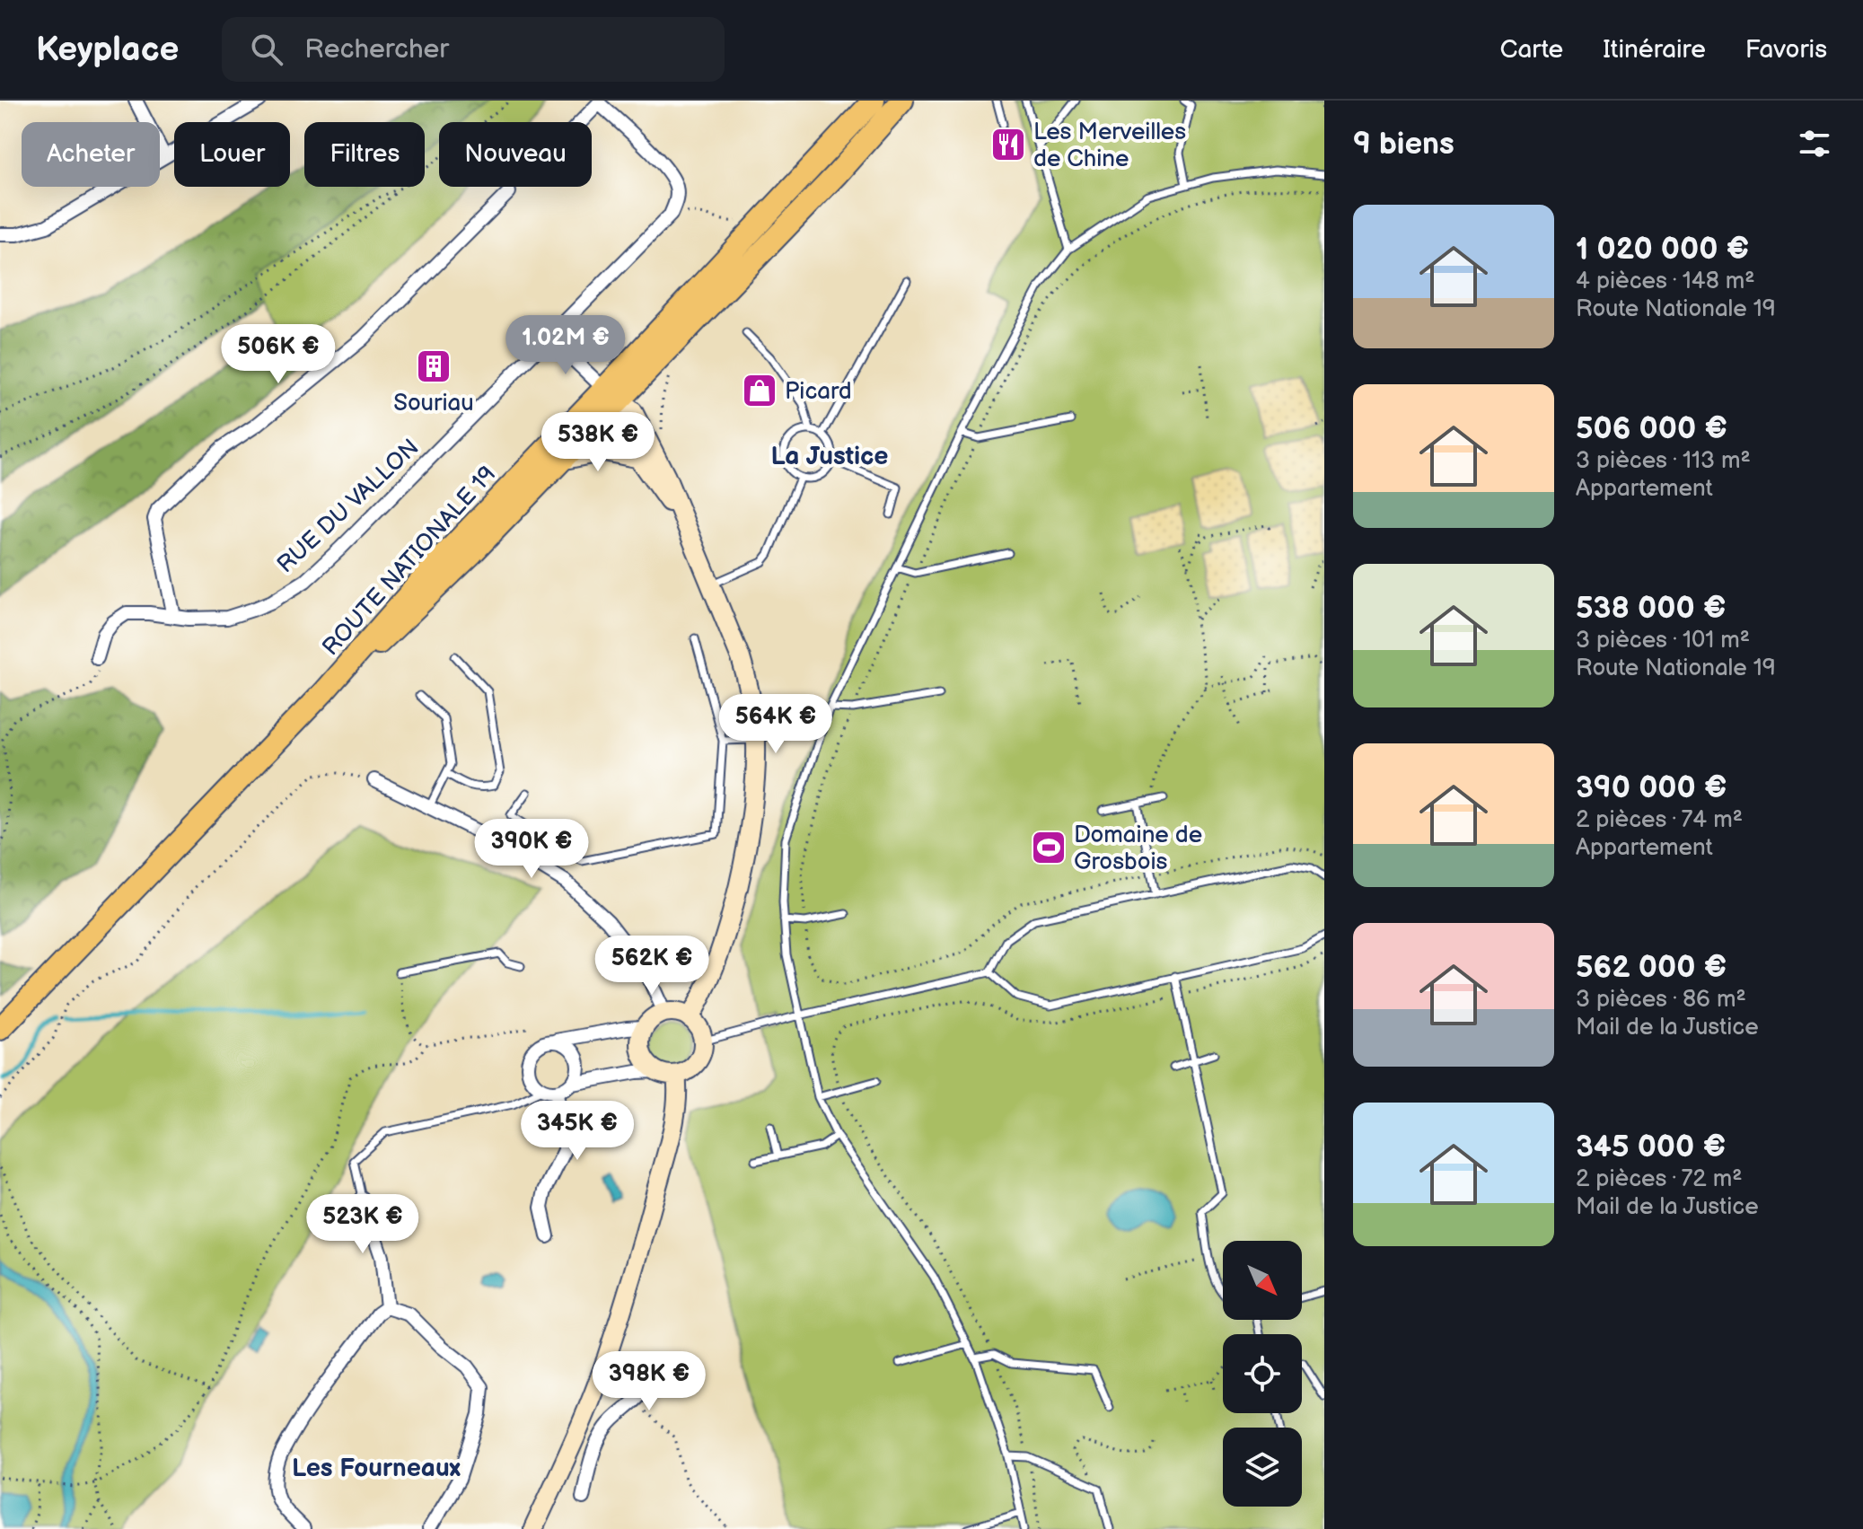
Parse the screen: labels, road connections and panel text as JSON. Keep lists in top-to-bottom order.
{
  "streets": {
    "main road": ["ROUTE NATIONALE 19"],
    "street": ["RUE DU VALLON"]
  },
  "districts": ["La Justice", "Les Fourneaux"],
  "places": {
    "restaurant": ["Les Merveilles de Chine"],
    "building": ["Souriau"],
    "shop": ["Picard"],
    "sports": ["Domaine de Grosbois"]
  },
  "north": "bottom right",
  "page": {
    "header": "Keyplace",
    "search": "Rechercher",
    "nav": ["Carte", "Itinéraire", "Favoris"],
    "heading": "9 biens",
    "chip": [
      "Acheter",
      "Louer",
      "Filtres",
      "Nouveau"
    ],
    "list": [
      {
        "name": "1 020 000 €",
        "note": "4 pièces · 148 m² · Route Nationale 19"
      },
      {
        "name": "506 000 €",
        "note": "3 pièces · 113 m² · Appartement"
      },
      {
        "name": "538 000 €",
        "note": "3 pièces · 101 m² · Route Nationale 19"
      },
      {
        "name": "390 000 €",
        "note": "2 pièces · 74 m² · Appartement"
      },
      {
        "name": "562 000 €",
        "note": "3 pièces · 86 m² · Mail de la Justice"
      },
      {
        "name": "345 000 €",
        "note": "2 pièces · 72 m² · Mail de la Justice"
      }
    ],
    "price": [
      "1.02M €",
      "506K €",
      "538K €",
      "564K €",
      "390K €",
      "562K €",
      "345K €",
      "523K €",
      "398K €"
    ]
  }
}
